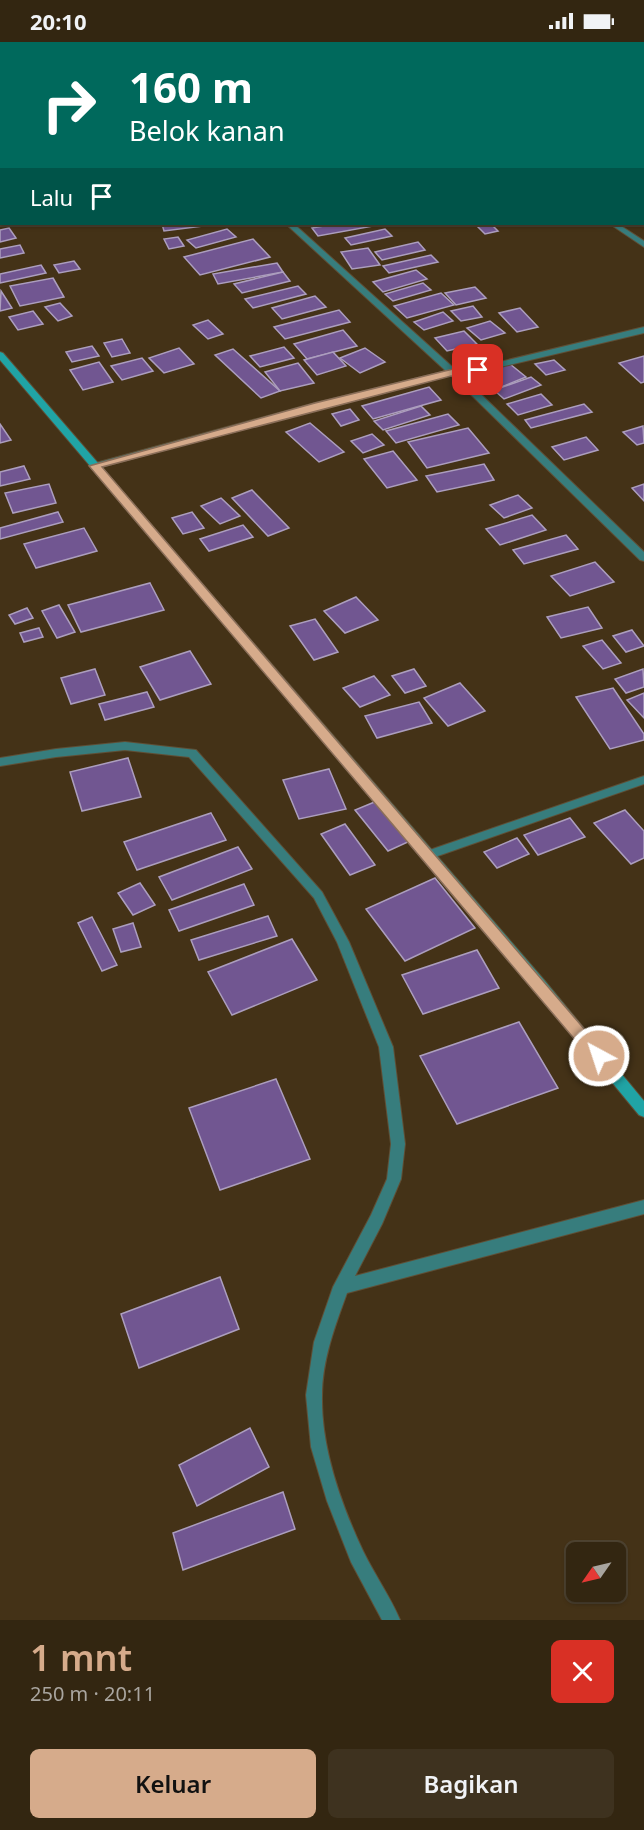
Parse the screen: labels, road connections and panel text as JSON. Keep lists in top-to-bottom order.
{
  "north": "bottom left",
  "page": {
    "status": "20:10",
    "turn": ["160 m", "Belok kanan"],
    "then": "Lalu",
    "heading": ["1 mnt", "250 m · 20:11"],
    "buttons": ["Keluar", "Bagikan"]
  }
}
